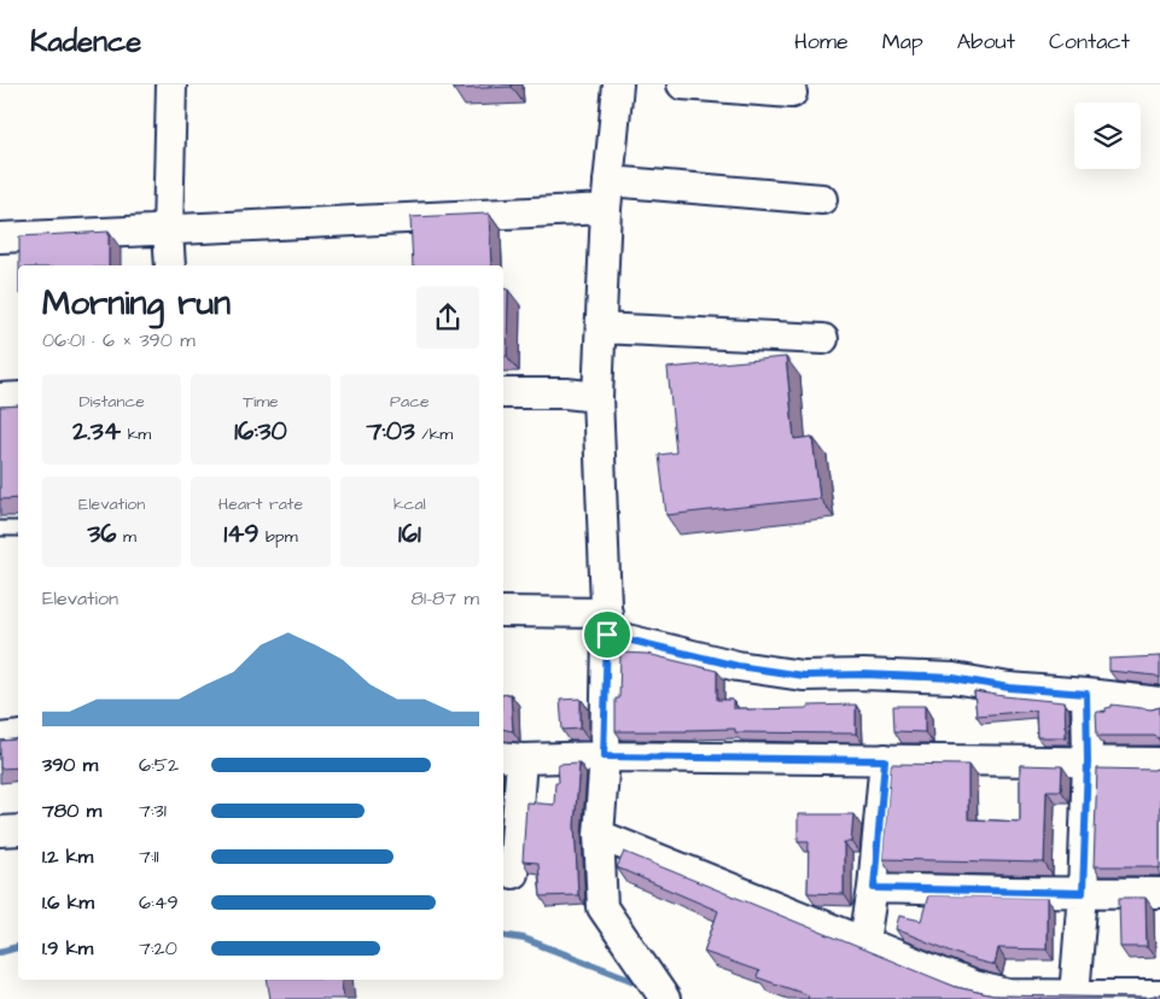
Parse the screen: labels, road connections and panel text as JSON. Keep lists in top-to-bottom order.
{
  "page": {
    "header": "Kadence",
    "nav": [
      "Home",
      "Map",
      "About",
      "Contact"
    ],
    "heading": ["Morning run", "06:01 · 6 × 390 m"],
    "stats": [
      ["Distance", "2.34 km"],
      ["Time", "16:30"],
      ["Pace", "7:03 /km"],
      ["Elevation", "36 m"],
      ["Heart rate", "149 bpm"],
      ["kcal", "161"]
    ],
    "chart": ["Elevation", "81–87 m"],
    "list": [
      {
        "name": "390 m",
        "note": "6:52"
      },
      {
        "name": "780 m",
        "note": "7:31"
      },
      {
        "name": "1.2 km",
        "note": "7:11"
      },
      {
        "name": "1.6 km",
        "note": "6:49"
      },
      {
        "name": "1.9 km",
        "note": "7:20"
      }
    ]
  }
}
